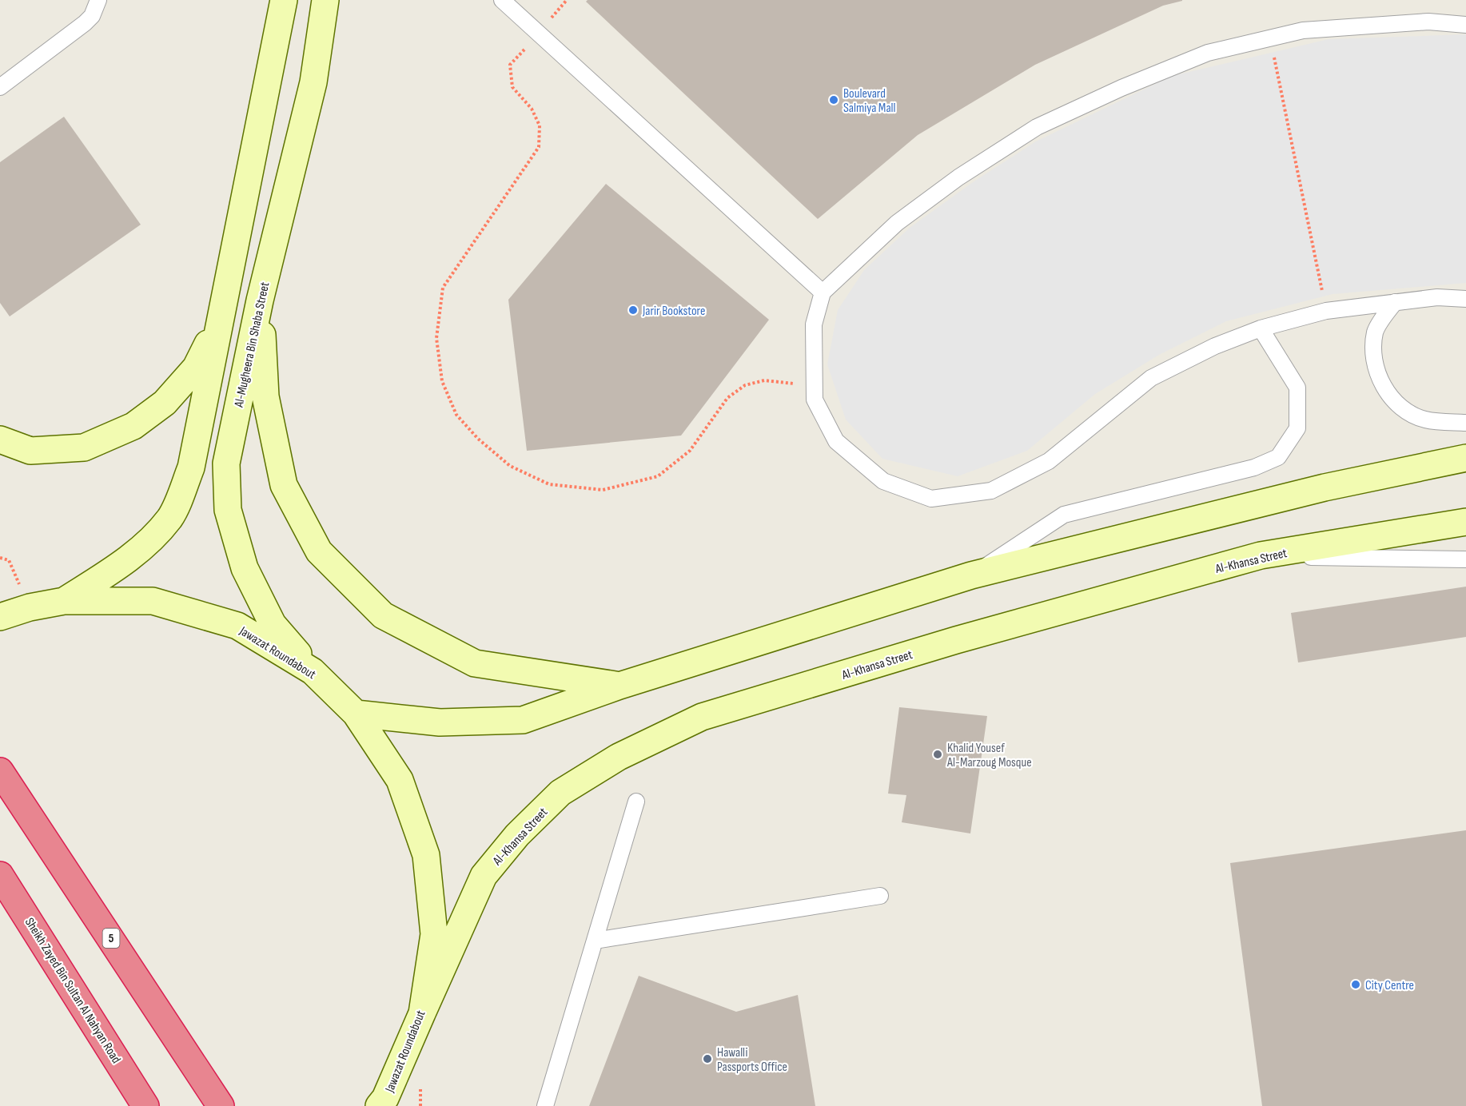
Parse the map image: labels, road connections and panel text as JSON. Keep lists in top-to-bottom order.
{
  "streets": {
    "highway": ["5", "Sheikh Zayed Bin Sultan Al Nahyan Road"],
    "main road": ["Al-Mugheera Bin Shaba Street", "Al-Khansa Street", "Jawazat Roundabout"]
  },
  "crossings": [
    ["Al-Mugheera Bin Shaba Street", "Jawazat Roundabout"],
    ["Al-Khansa Street", "Jawazat Roundabout"]
  ],
  "places": [
    "Boulevard Salmiya Mall",
    "Jarir Bookstore",
    "Khalid Yousef Al-Marzoug Mosque",
    "City Centre",
    "Hawalli Passports Office"
  ]
}
